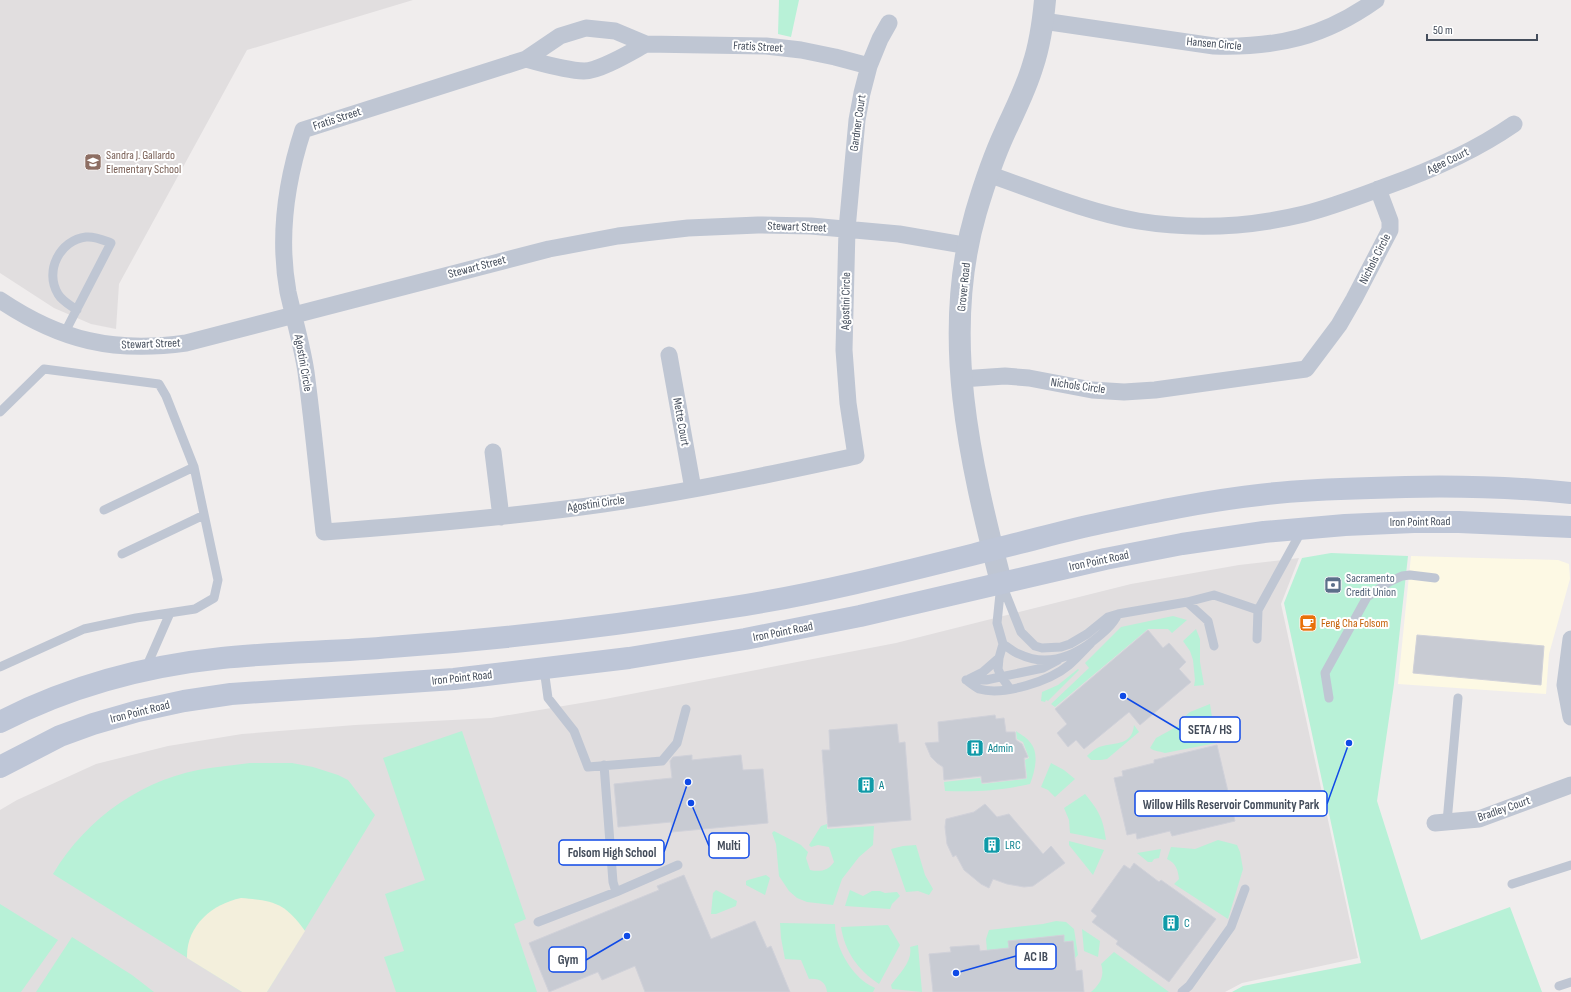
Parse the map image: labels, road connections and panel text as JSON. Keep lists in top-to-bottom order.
{
  "streets": {
    "main road": ["Iron Point Road"],
    "street": [
      "Hansen Circle",
      "Fratis Street",
      "Gardner Court",
      "Agee Court",
      "Stewart Street",
      "Nichols Circle",
      "Grover Road",
      "Agostini Circle",
      "Mette Court",
      "Bradley Court"
    ]
  },
  "crossings": [
    ["Hansen Circle", "Grover Road"],
    ["Fratis Street", "Gardner Court"],
    ["Fratis Street", "Stewart Street"],
    ["Fratis Street", "Agostini Circle"],
    ["Gardner Court", "Stewart Street"],
    ["Gardner Court", "Agostini Circle"],
    ["Agee Court", "Nichols Circle"],
    ["Stewart Street", "Grover Road"],
    ["Stewart Street", "Agostini Circle"],
    ["Nichols Circle", "Grover Road"],
    ["Grover Road", "Iron Point Road"],
    ["Agostini Circle", "Mette Court"]
  ],
  "places": {
    "school or university": ["Sandra J. Gallardo Elementary School"],
    "bank": ["Sacramento Credit Union"],
    "cafe": ["Feng Cha Folsom"],
    "other": [
      "SETA / HS",
      "Willow Hills Reservoir Community Park",
      "Folsom High School",
      "Multi",
      "Gym",
      "AC IB"
    ],
    "building": [
      "Admin",
      "A",
      "LRC",
      "C"
    ]
  },
  "scale_bar": "50 m"
}
